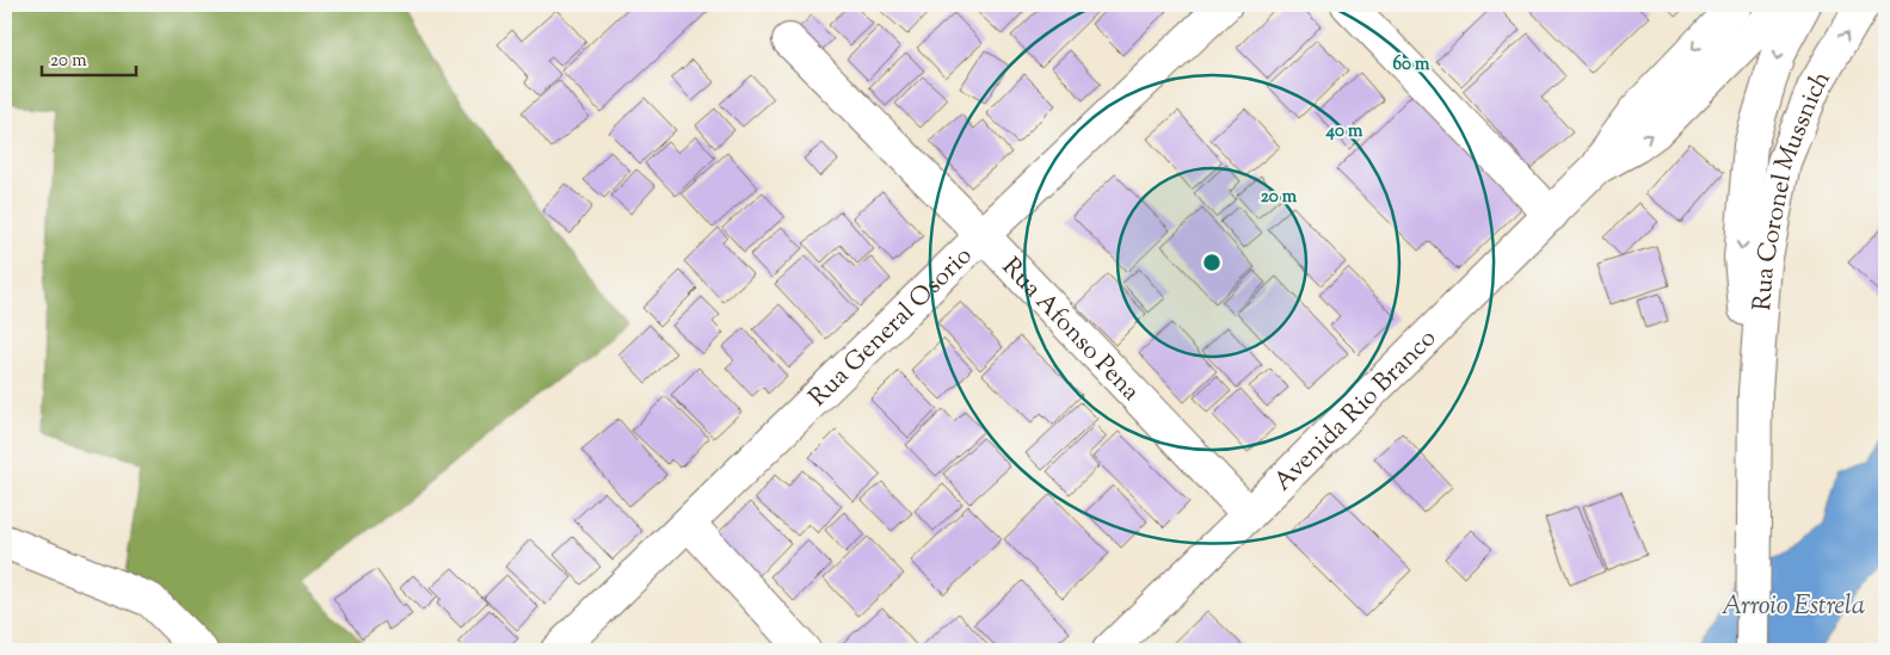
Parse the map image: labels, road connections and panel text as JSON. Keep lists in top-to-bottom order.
{
  "streets": {
    "street": [
      "Rua Coronel Mussnich",
      "Rua General Osorio",
      "Rua Afonso Pena",
      "Avenida Rio Branco"
    ]
  },
  "crossings": [
    ["Rua General Osorio", "Rua Afonso Pena"],
    ["Rua Afonso Pena", "Avenida Rio Branco"]
  ],
  "water": ["Arroio Estrela"],
  "scale_bar": "20 m",
  "rings": ["60 m", "40 m", "20 m"]
}
